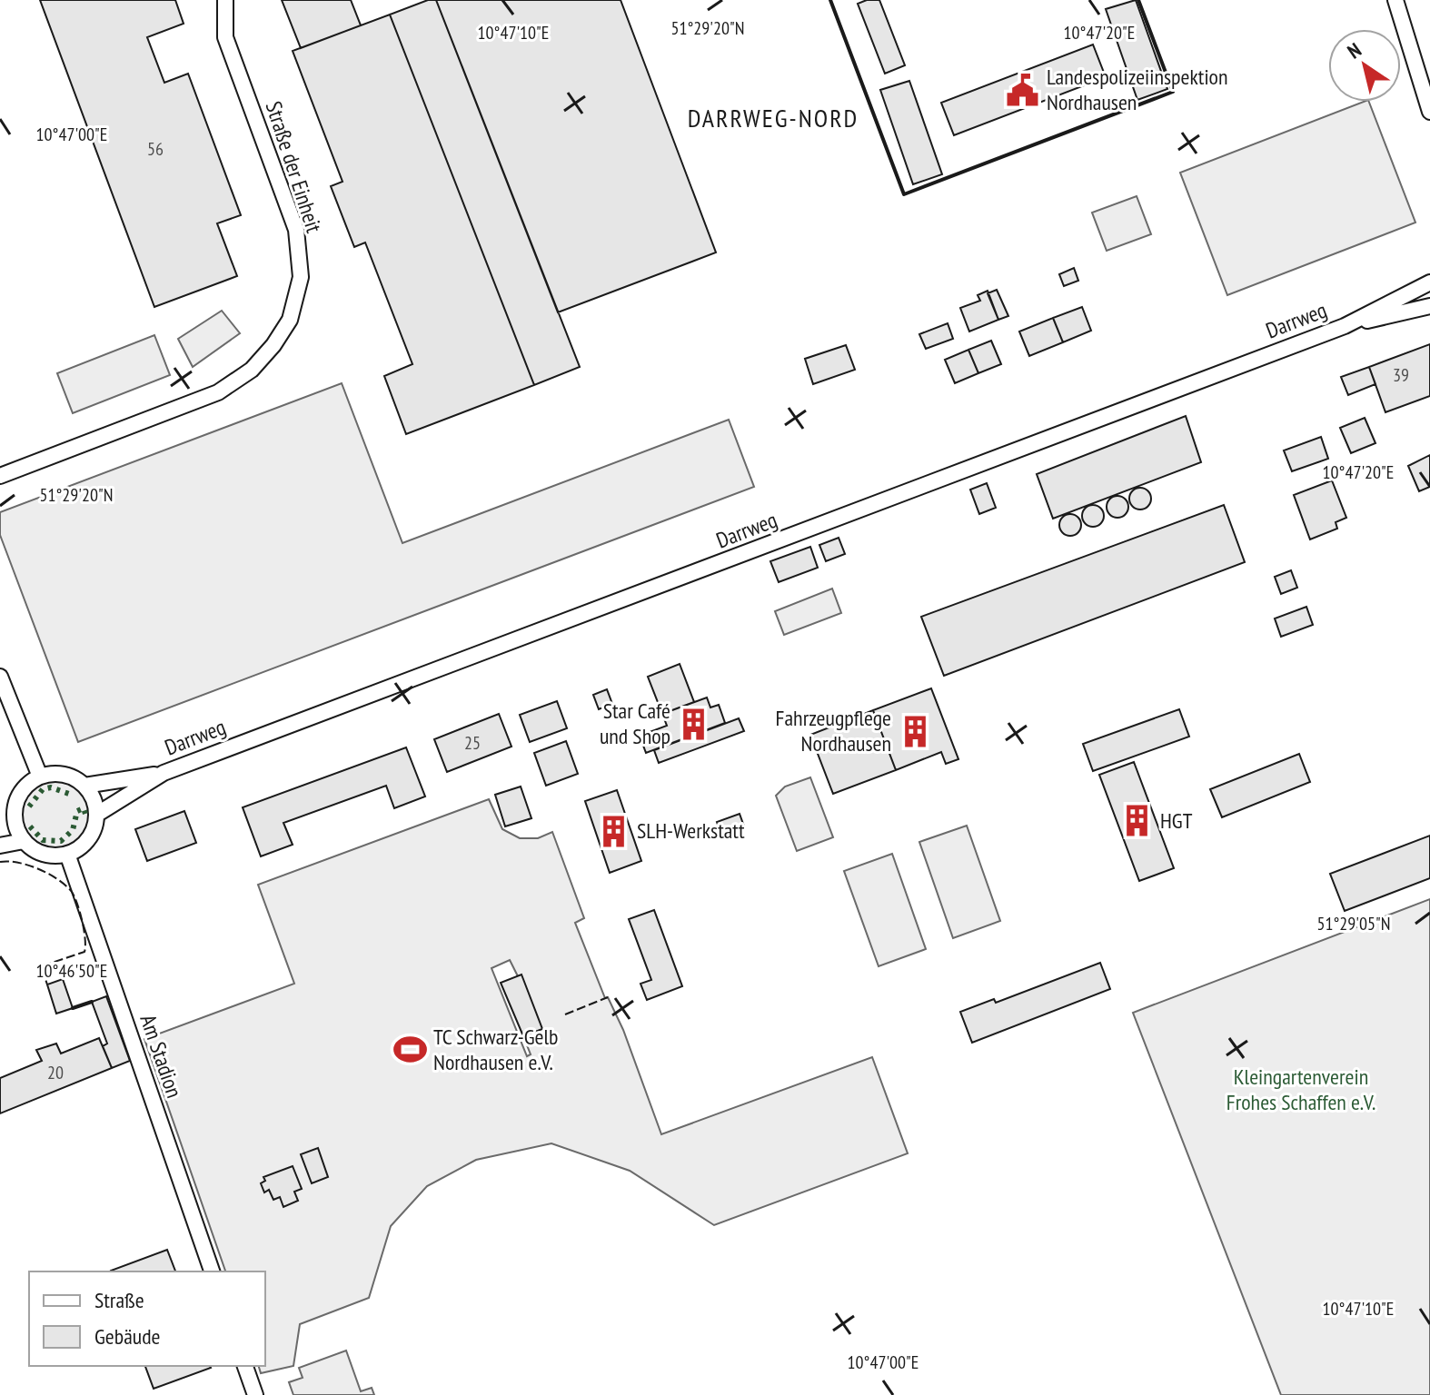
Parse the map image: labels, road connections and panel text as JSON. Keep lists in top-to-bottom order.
{
  "streets": {
    "street": ["Straße der Einheit", "Darrweg", "Am Stadion"]
  },
  "crossings": [
    ["Darrweg", "Am Stadion"]
  ],
  "districts": ["DARRWEG-NORD"],
  "parks": ["Kleingartenverein Frohes Schaffen e.V."],
  "places": {
    "public building": ["Landespolizeiinspektion Nordhausen"],
    "building": [
      "Star Café und Shop",
      "Fahrzeugpflege Nordhausen",
      "HGT",
      "SLH-Werkstatt"
    ],
    "sports": ["TC Schwarz-Gelb Nordhausen e.V."]
  },
  "house_numbers": [
    "56",
    "39",
    "25",
    "20"
  ],
  "legend": ["Straße", "Gebäude"],
  "north": "top left",
  "coordinates": [
    "51°29'20\"N",
    "10°47'10\"E",
    "10°47'20\"E",
    "10°47'00\"E",
    "51°29'05\"N",
    "10°46'50\"E"
  ]
}
